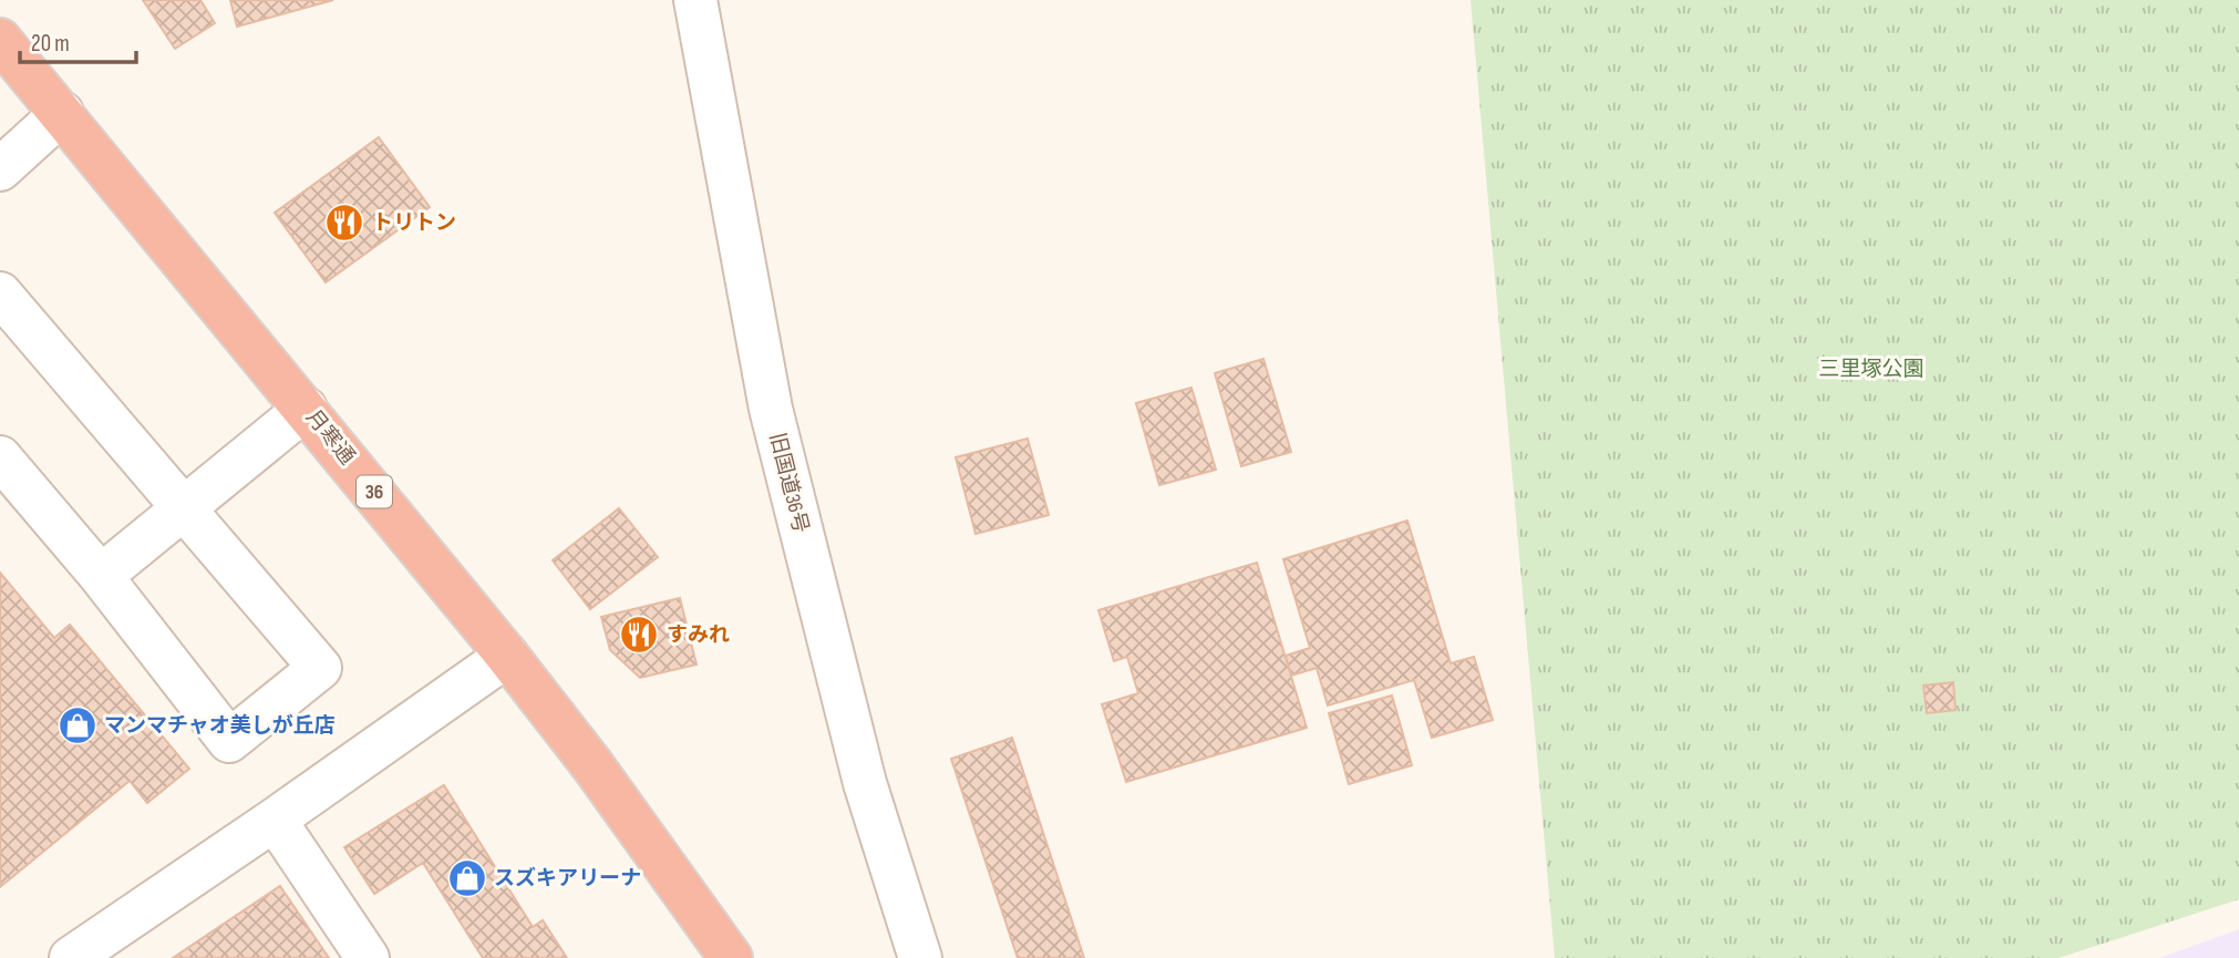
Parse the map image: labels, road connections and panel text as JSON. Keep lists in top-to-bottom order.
{
  "streets": {
    "highway": ["月寒通", "36"],
    "street": ["旧国道36号"]
  },
  "parks": ["三里塚公園"],
  "places": {
    "restaurant": ["トリトン", "すみれ"],
    "shop": ["マンマチャオ美しが丘店", "スズキアリーナ"]
  },
  "scale_bar": "20 m"
}
